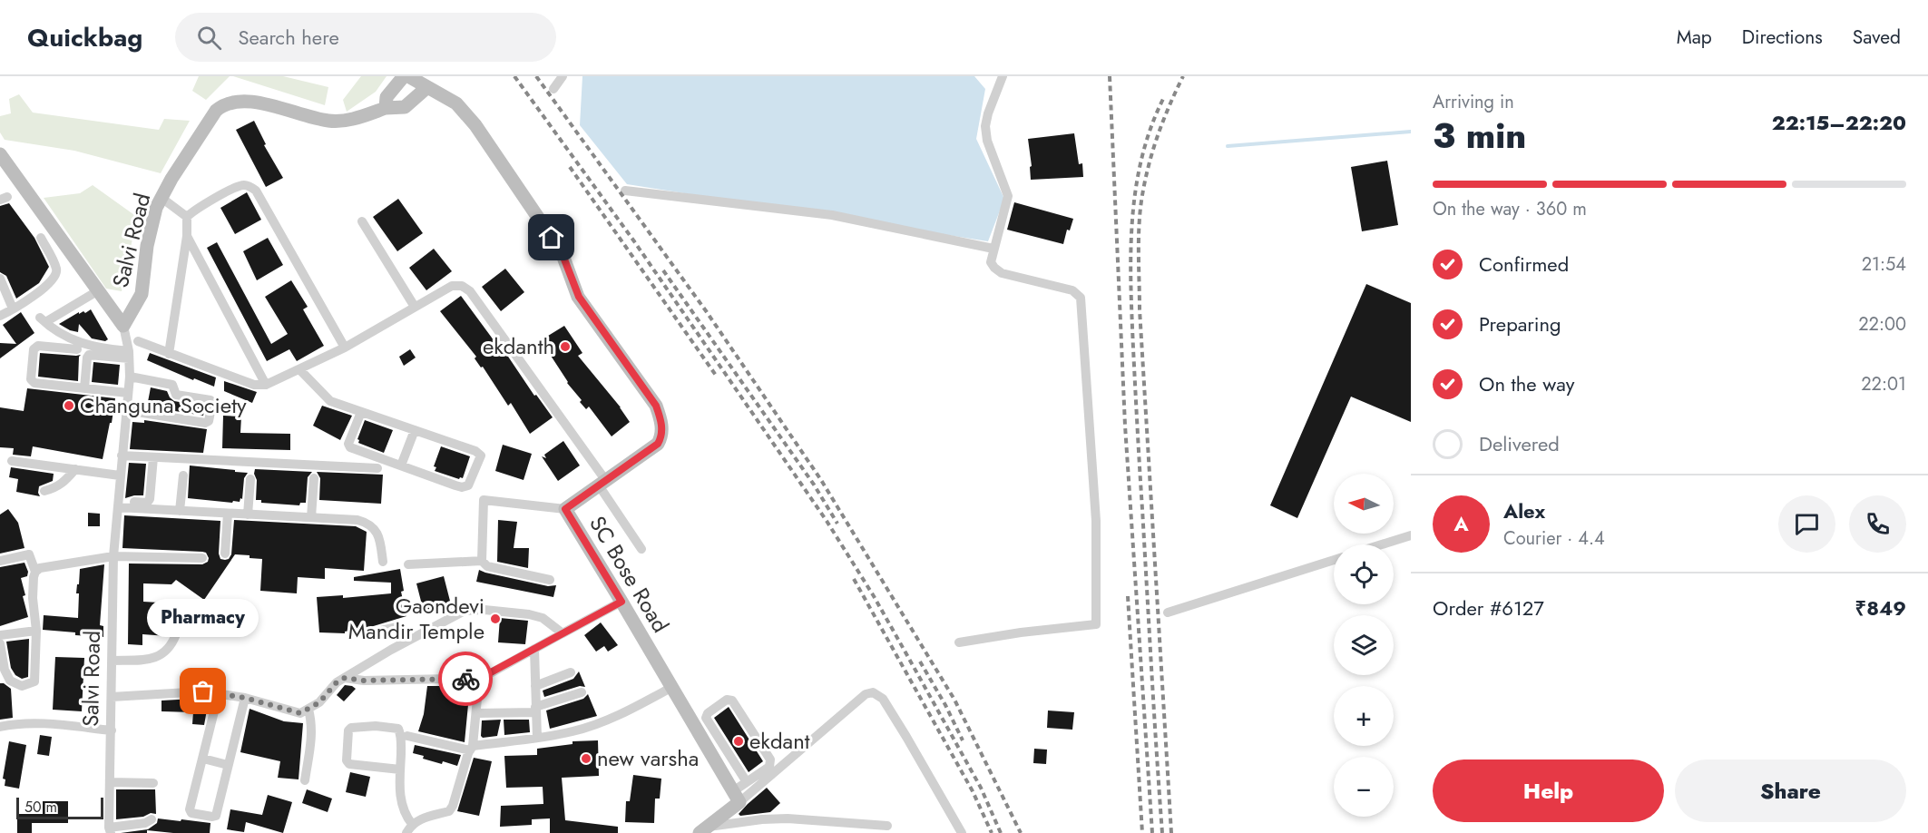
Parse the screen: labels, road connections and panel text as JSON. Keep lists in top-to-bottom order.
{
  "streets": {
    "street": ["Salvi Road", "SC Bose Road"]
  },
  "crossings": [
    ["Salvi Road", "SC Bose Road"]
  ],
  "places": [
    "ekdanth",
    "Changuna Society",
    "Gaondevi Mandir Temple",
    "Pharmacy",
    "ekdant",
    "new varsha"
  ],
  "scale_bar": "50 m",
  "north": "left",
  "page": {
    "header": "Quickbag",
    "search": "Search here",
    "nav": ["Map", "Directions", "Saved"],
    "heading": ["3 min", "Arriving in", "22:15–22:20"],
    "panel": [
      "Alex",
      "Courier · 4.4",
      "Order #6127",
      "₹849"
    ],
    "bar": "On the way · 360 m",
    "list": [
      ["Confirmed", "21:54"],
      ["Preparing", "22:00"],
      ["On the way", "22:01"],
      "Delivered"
    ],
    "map_buttons": ["+", "−"],
    "round": "A",
    "bubble": "Pharmacy",
    "buttons": ["Help", "Share"],
    "scale": "50 m"
  }
}
